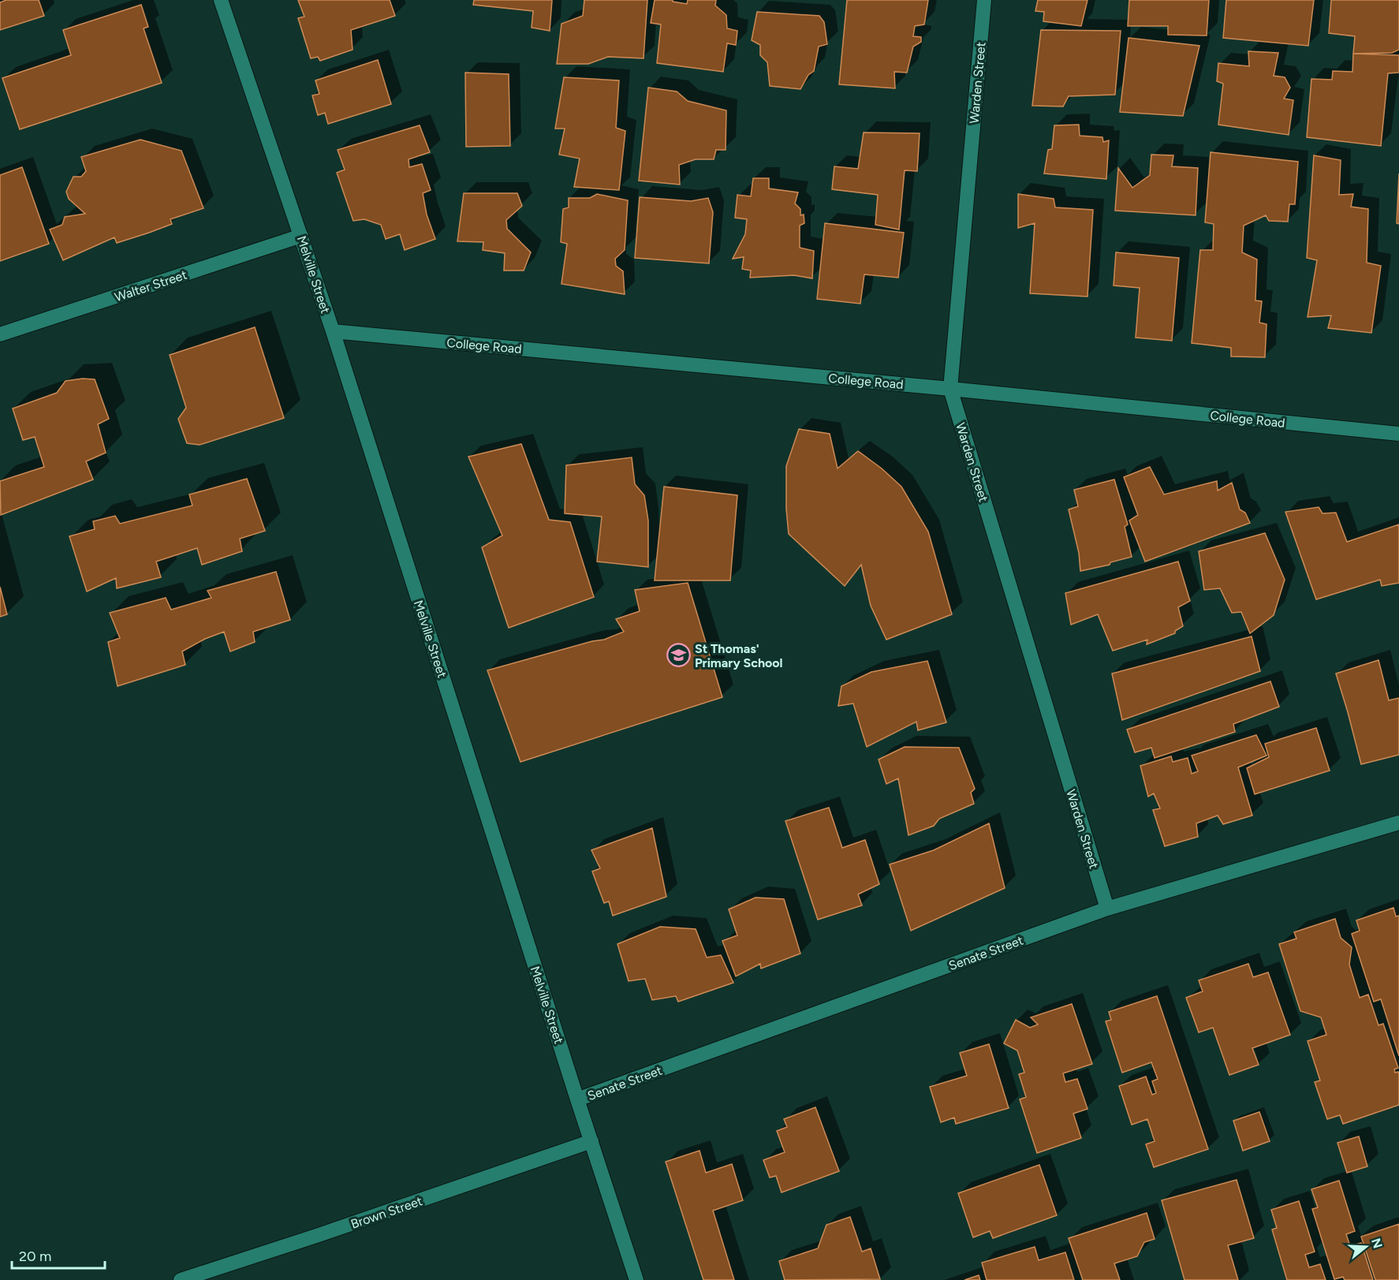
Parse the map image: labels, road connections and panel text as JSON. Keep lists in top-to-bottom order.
{
  "streets": {
    "street": [
      "Warden Street",
      "Melville Street",
      "Walter Street",
      "College Road",
      "Senate Street",
      "Brown Street"
    ]
  },
  "crossings": [
    ["Warden Street", "College Road"],
    ["Warden Street", "Senate Street"],
    ["Melville Street", "Walter Street"],
    ["Melville Street", "College Road"],
    ["Melville Street", "Senate Street"],
    ["Melville Street", "Brown Street"]
  ],
  "places": {
    "school or university": ["St Thomas' Primary School"]
  },
  "scale_bar": "20 m",
  "north": "right"
}
